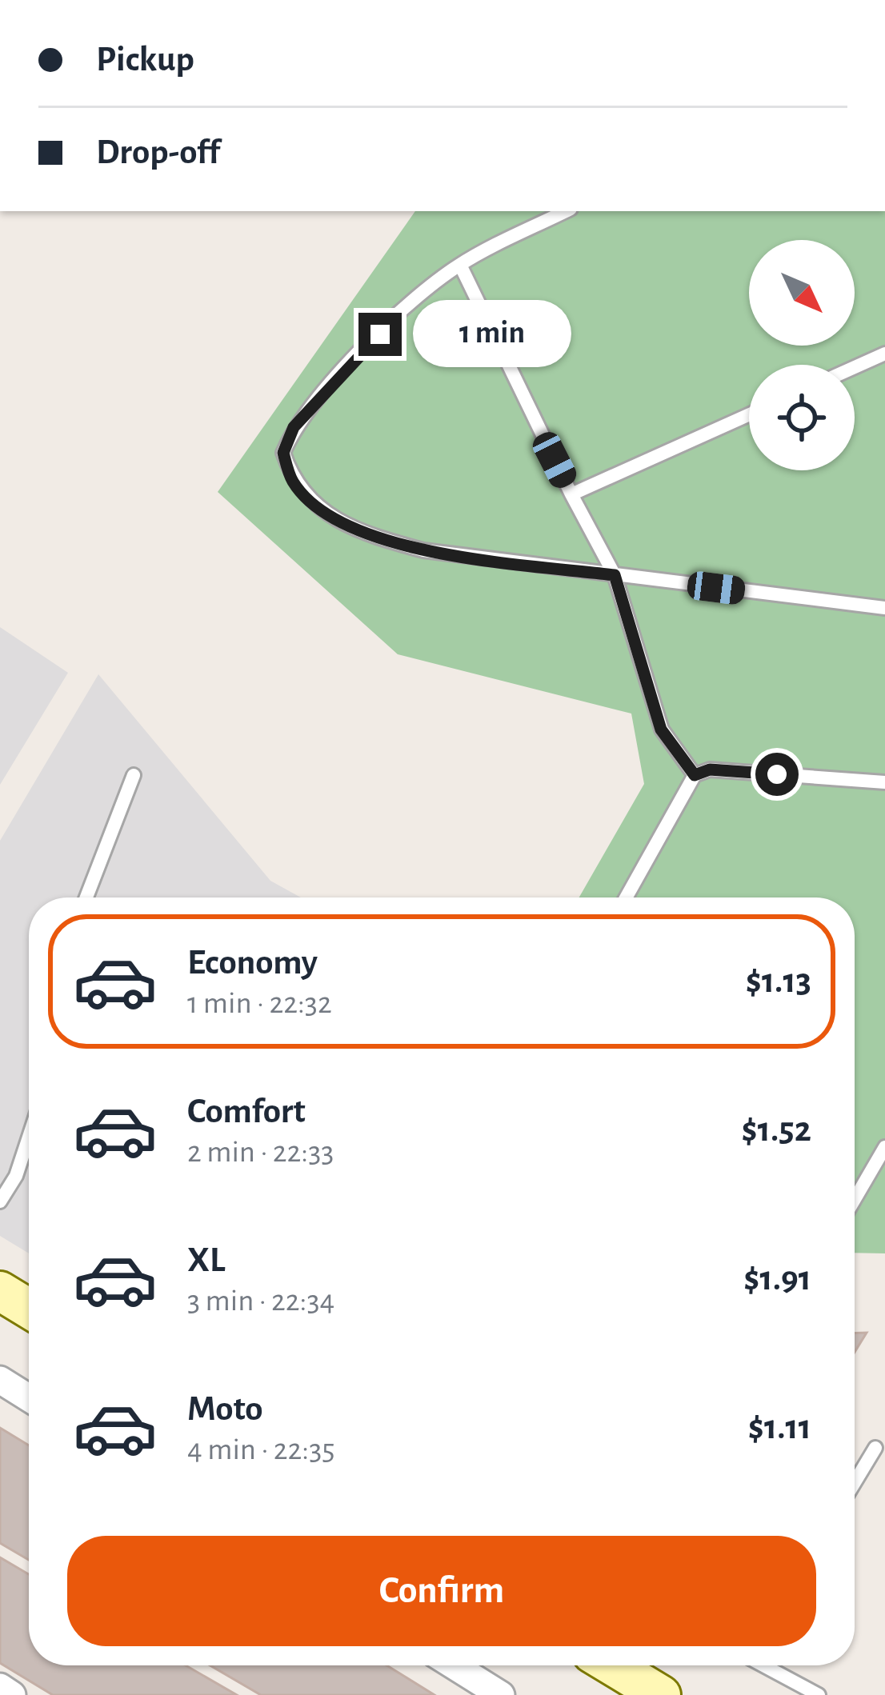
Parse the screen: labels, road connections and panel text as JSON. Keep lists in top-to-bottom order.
{
  "north": "bottom right",
  "page": {
    "banner": ["Pickup", "Drop-off"],
    "bubble": "1 min",
    "list": [
      {
        "name": "Economy",
        "note": "1 min · 22:32",
        "value": "$1.13"
      },
      {
        "name": "Comfort",
        "note": "2 min · 22:33",
        "value": "$1.52"
      },
      {
        "name": "XL",
        "note": "3 min · 22:34",
        "value": "$1.91"
      },
      {
        "name": "Moto",
        "note": "4 min · 22:35",
        "value": "$1.11"
      }
    ],
    "buttons": "Confirm"
  }
}
